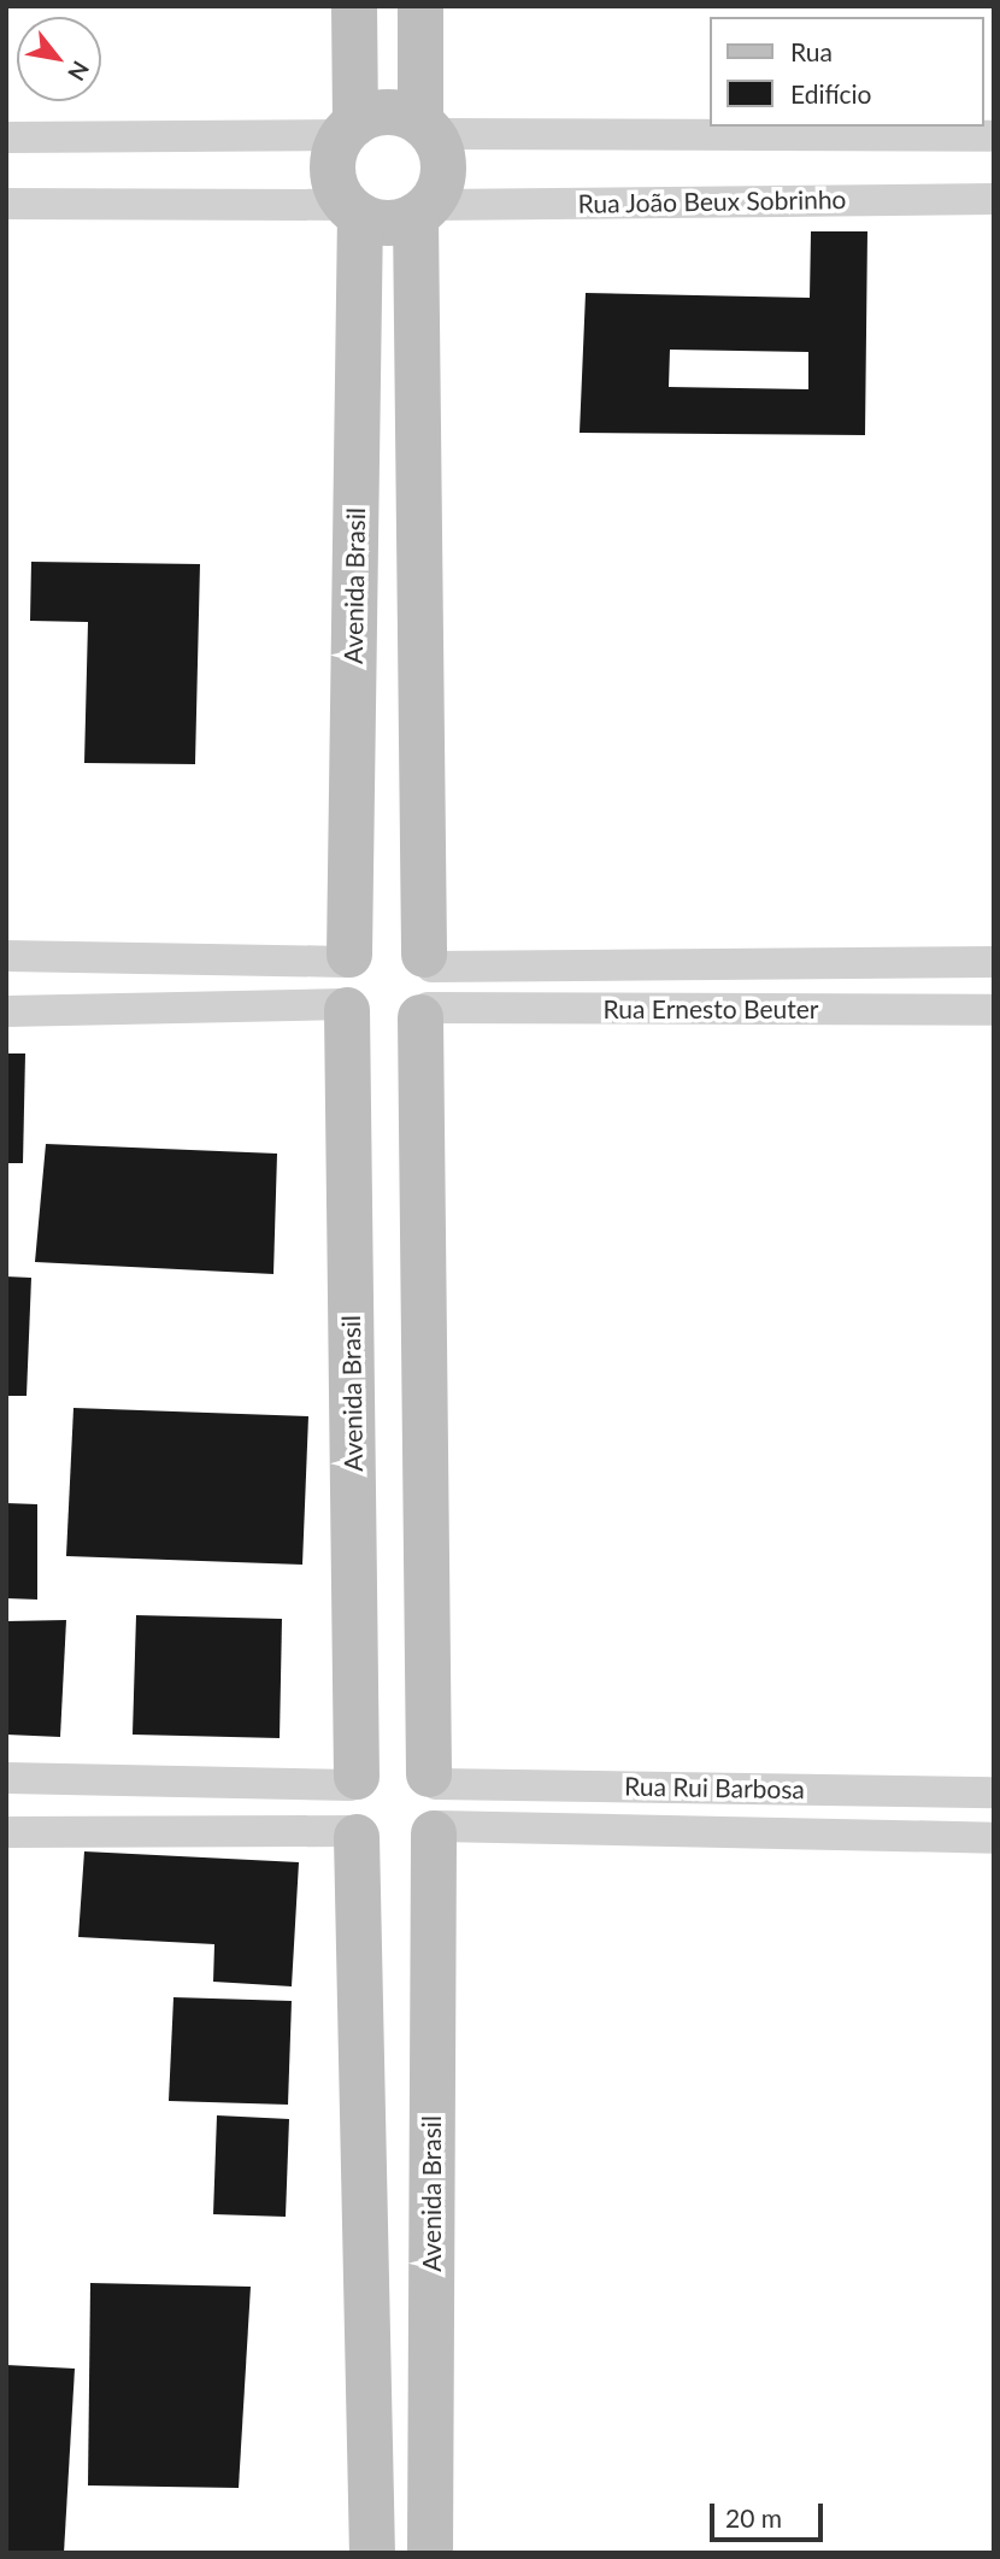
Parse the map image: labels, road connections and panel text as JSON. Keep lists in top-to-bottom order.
{
  "streets": {
    "main road": ["Avenida Brasil"],
    "street": ["Rua João Beux Sobrinho", "Rua Ernesto Beuter", "Rua Rui Barbosa"]
  },
  "crossings": [
    ["Rua João Beux Sobrinho", "Avenida Brasil"],
    ["Avenida Brasil", "Rua Ernesto Beuter"],
    ["Avenida Brasil", "Rua Rui Barbosa"]
  ],
  "legend": ["Rua", "Edifício"],
  "scale_bar": "20 m",
  "north": "bottom right"
}
